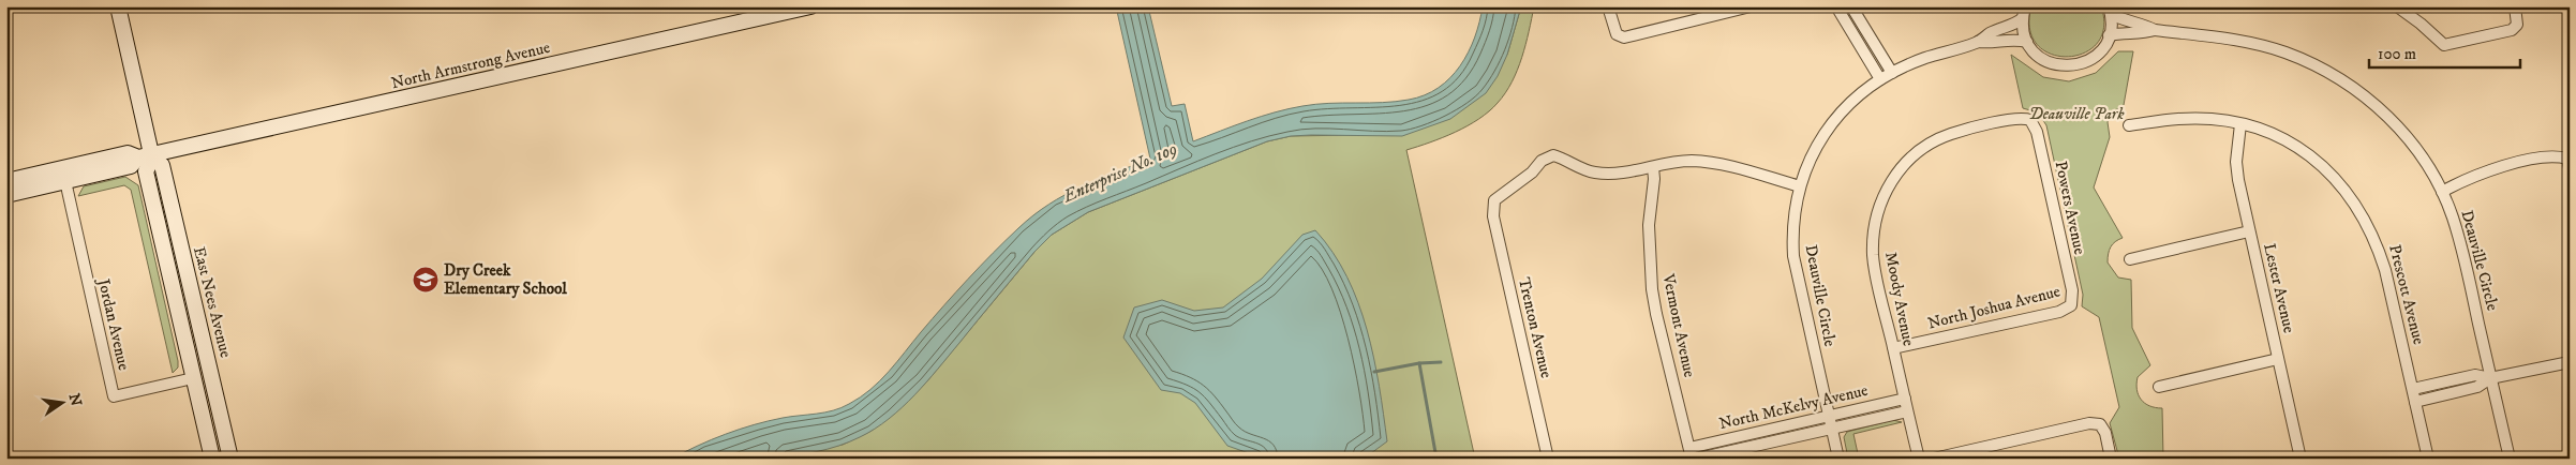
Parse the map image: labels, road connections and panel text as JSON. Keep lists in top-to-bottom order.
{
  "streets": {
    "street": [
      "North Armstrong Avenue",
      "Powers Avenue",
      "Deauville Circle",
      "Lester Avenue",
      "Prescott Avenue",
      "Moody Avenue",
      "East Nees Avenue",
      "North Joshua Avenue",
      "Jordan Avenue",
      "Vermont Avenue",
      "Trenton Avenue",
      "North McKelvy Avenue"
    ]
  },
  "crossings": [
    ["North Armstrong Avenue", "East Nees Avenue"],
    ["North Armstrong Avenue", "Jordan Avenue"],
    ["Powers Avenue", "Moody Avenue"],
    ["Powers Avenue", "North Joshua Avenue"],
    ["Deauville Circle", "North McKelvy Avenue"],
    ["Lester Avenue", "Prescott Avenue"],
    ["Moody Avenue", "North Joshua Avenue"],
    ["Moody Avenue", "North McKelvy Avenue"],
    ["East Nees Avenue", "Jordan Avenue"],
    ["Vermont Avenue", "Trenton Avenue"],
    ["Vermont Avenue", "North McKelvy Avenue"]
  ],
  "water": ["Enterprise No. 109"],
  "parks": ["Deauville Park"],
  "places": {
    "school or university": ["Dry Creek Elementary School"]
  },
  "scale_bar": "100 m",
  "north": "right"
}
